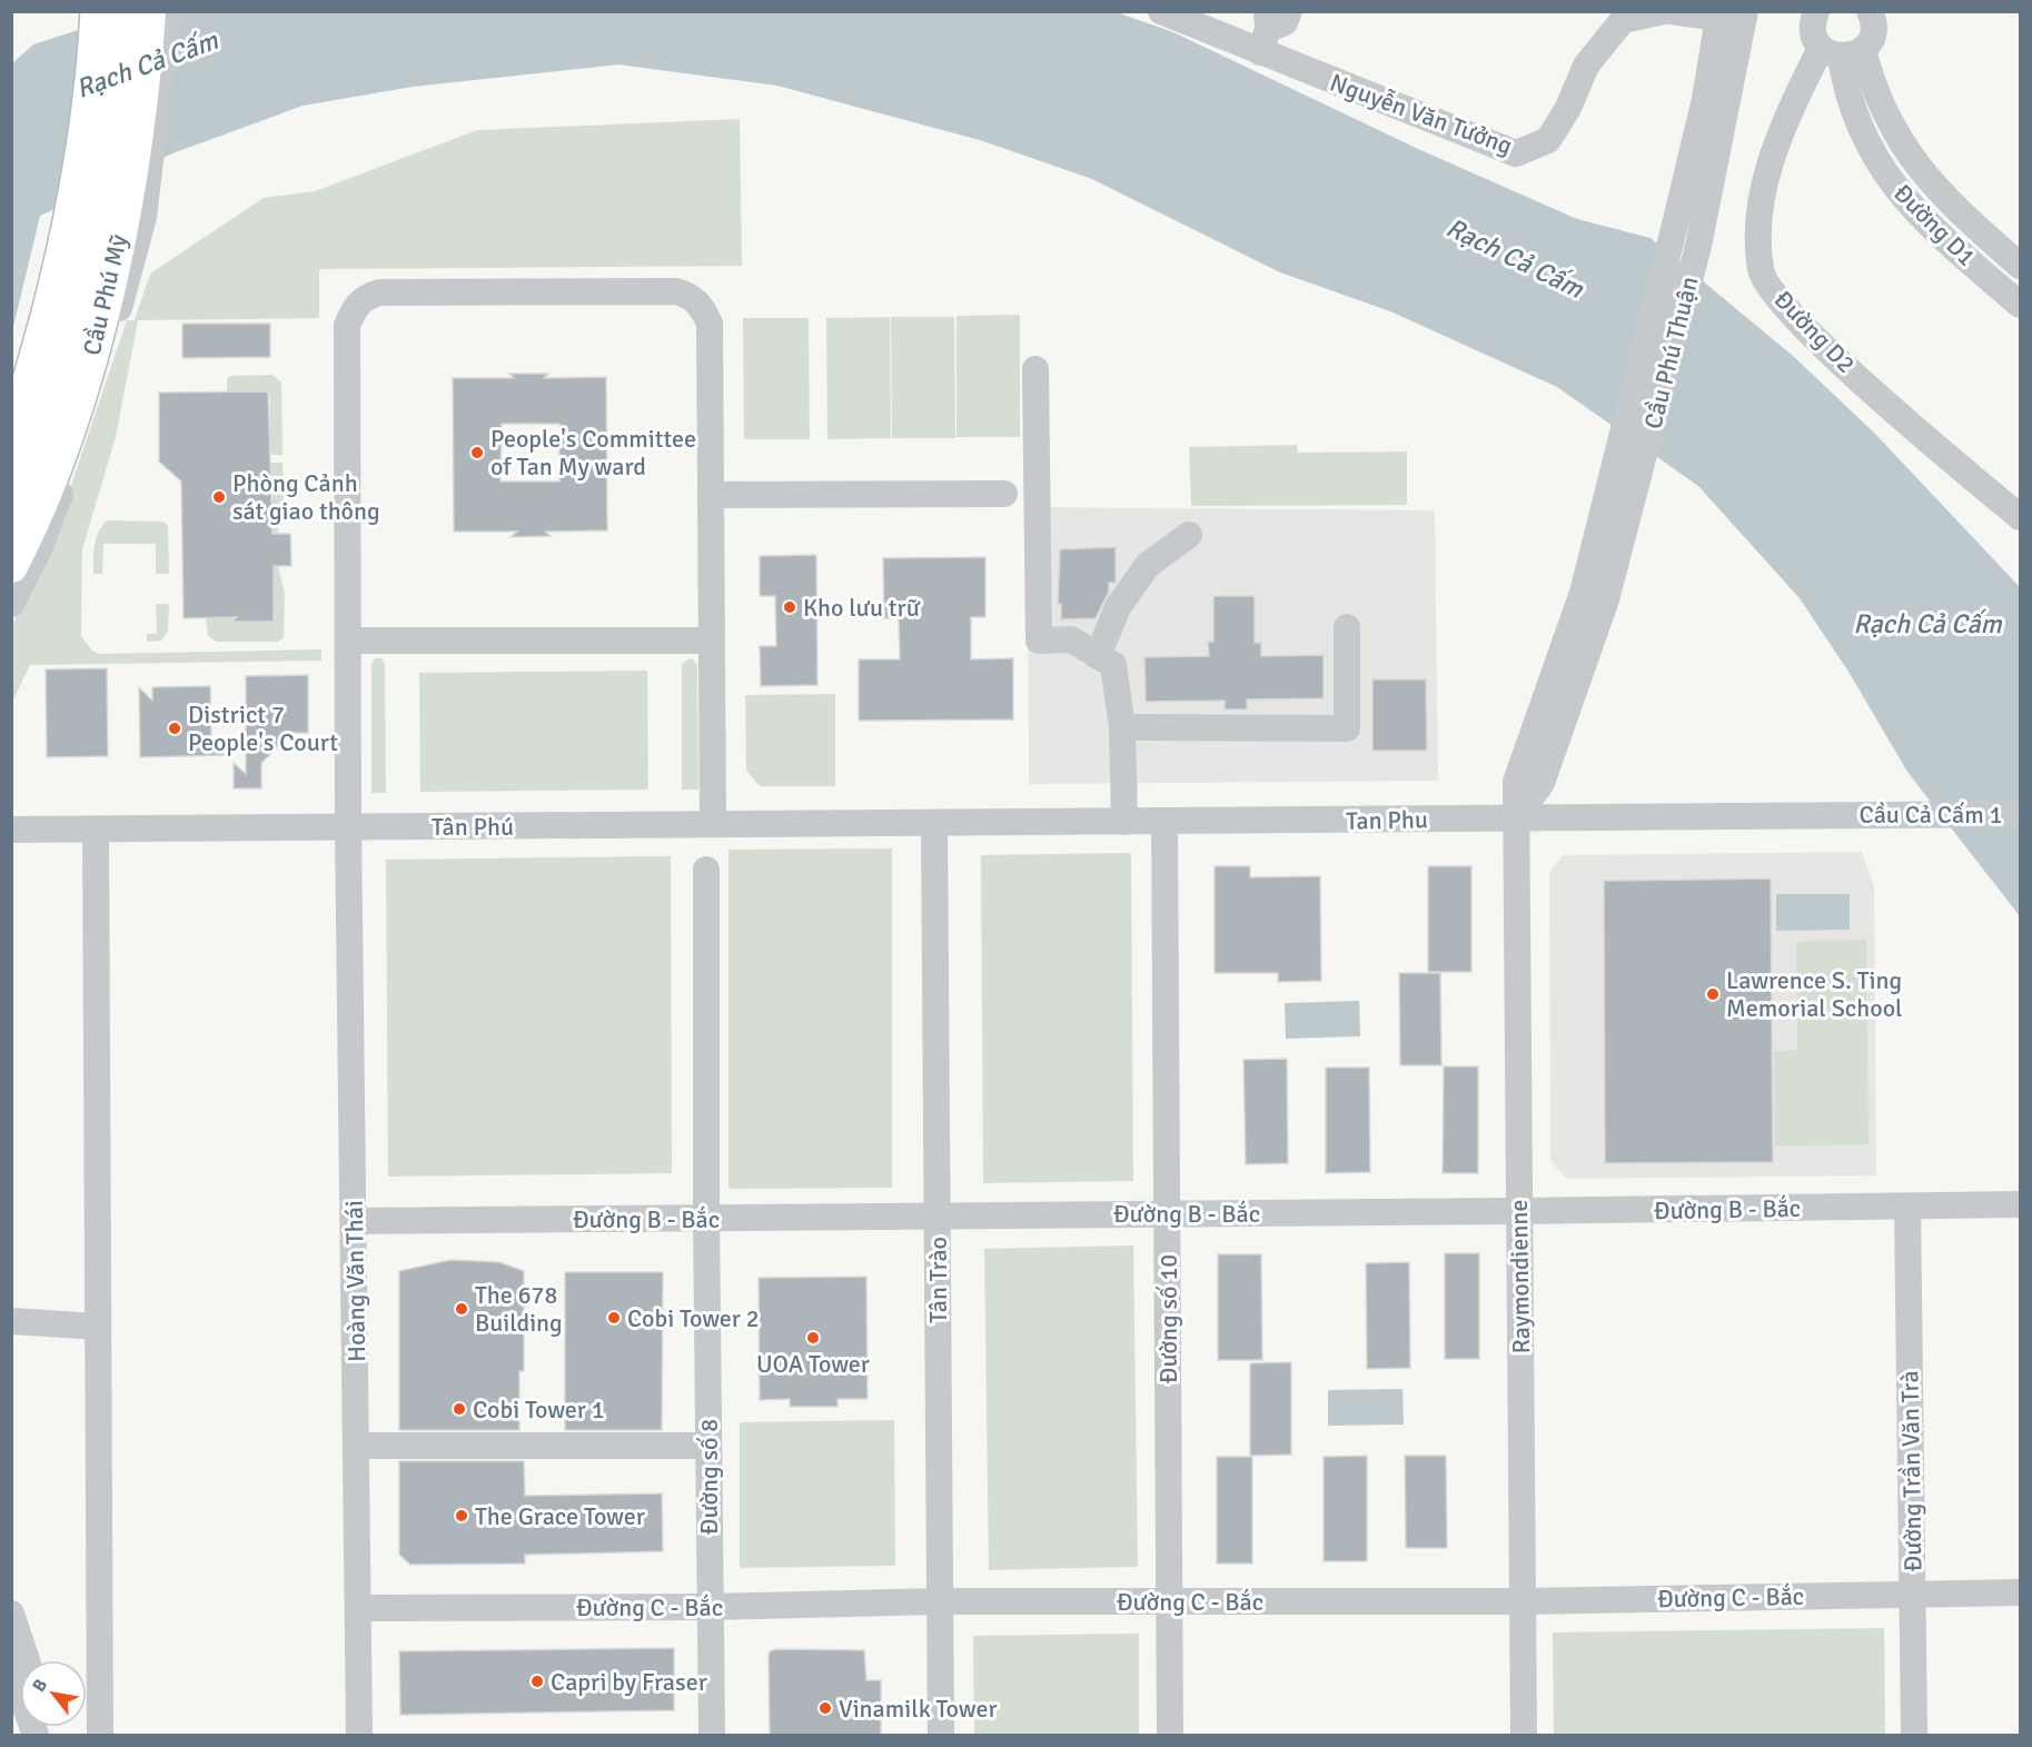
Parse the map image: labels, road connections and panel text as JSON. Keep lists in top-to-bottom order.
{
  "streets": {
    "highway": ["Cầu Phú Mỹ"],
    "street": [
      "Nguyễn Văn Tưởng",
      "Đường D1",
      "Đường D2",
      "Cầu Phú Thuận",
      "Cầu Cả Cấm 1",
      "Tan Phu",
      "Tân Phú",
      "Đường B - Bắc",
      "Raymondienne",
      "Tân Trào",
      "Hoàng Văn Thái",
      "Đường số 10",
      "Đường Trần Văn Trà",
      "Đường số 8",
      "Đường C - Bắc"
    ]
  },
  "crossings": [
    ["Đường D1", "Đường D2"],
    ["Cầu Phú Thuận", "Tan Phu"],
    ["Cầu Phú Thuận", "Raymondienne"],
    ["Cầu Cả Cấm 1", "Tan Phu"],
    ["Tan Phu", "Tân Phú"],
    ["Tan Phu", "Raymondienne"],
    ["Tan Phu", "Tân Trào"],
    ["Tan Phu", "Đường số 10"],
    ["Tân Phú", "Tân Trào"],
    ["Tân Phú", "Hoàng Văn Thái"],
    ["Đường B - Bắc", "Raymondienne"],
    ["Đường B - Bắc", "Tân Trào"],
    ["Đường B - Bắc", "Hoàng Văn Thái"],
    ["Đường B - Bắc", "Đường số 10"],
    ["Đường B - Bắc", "Đường Trần Văn Trà"],
    ["Đường B - Bắc", "Đường số 8"],
    ["Raymondienne", "Đường C - Bắc"],
    ["Tân Trào", "Đường C - Bắc"],
    ["Hoàng Văn Thái", "Đường C - Bắc"],
    ["Đường số 10", "Đường C - Bắc"],
    ["Đường Trần Văn Trà", "Đường C - Bắc"],
    ["Đường số 8", "Đường C - Bắc"]
  ],
  "water": ["Rạch Cả Cấm"],
  "places": [
    "People's Committee of Tan My ward",
    "Phòng Cảnh sát giao thông",
    "Kho lưu trữ",
    "District 7 People's Court",
    "Lawrence S. Ting Memorial School",
    "The 678 Building",
    "Cobi Tower 2",
    "UOA Tower",
    "Cobi Tower 1",
    "The Grace Tower",
    "Capri by Fraser",
    "Vinamilk Tower"
  ],
  "north": "top left"
}
